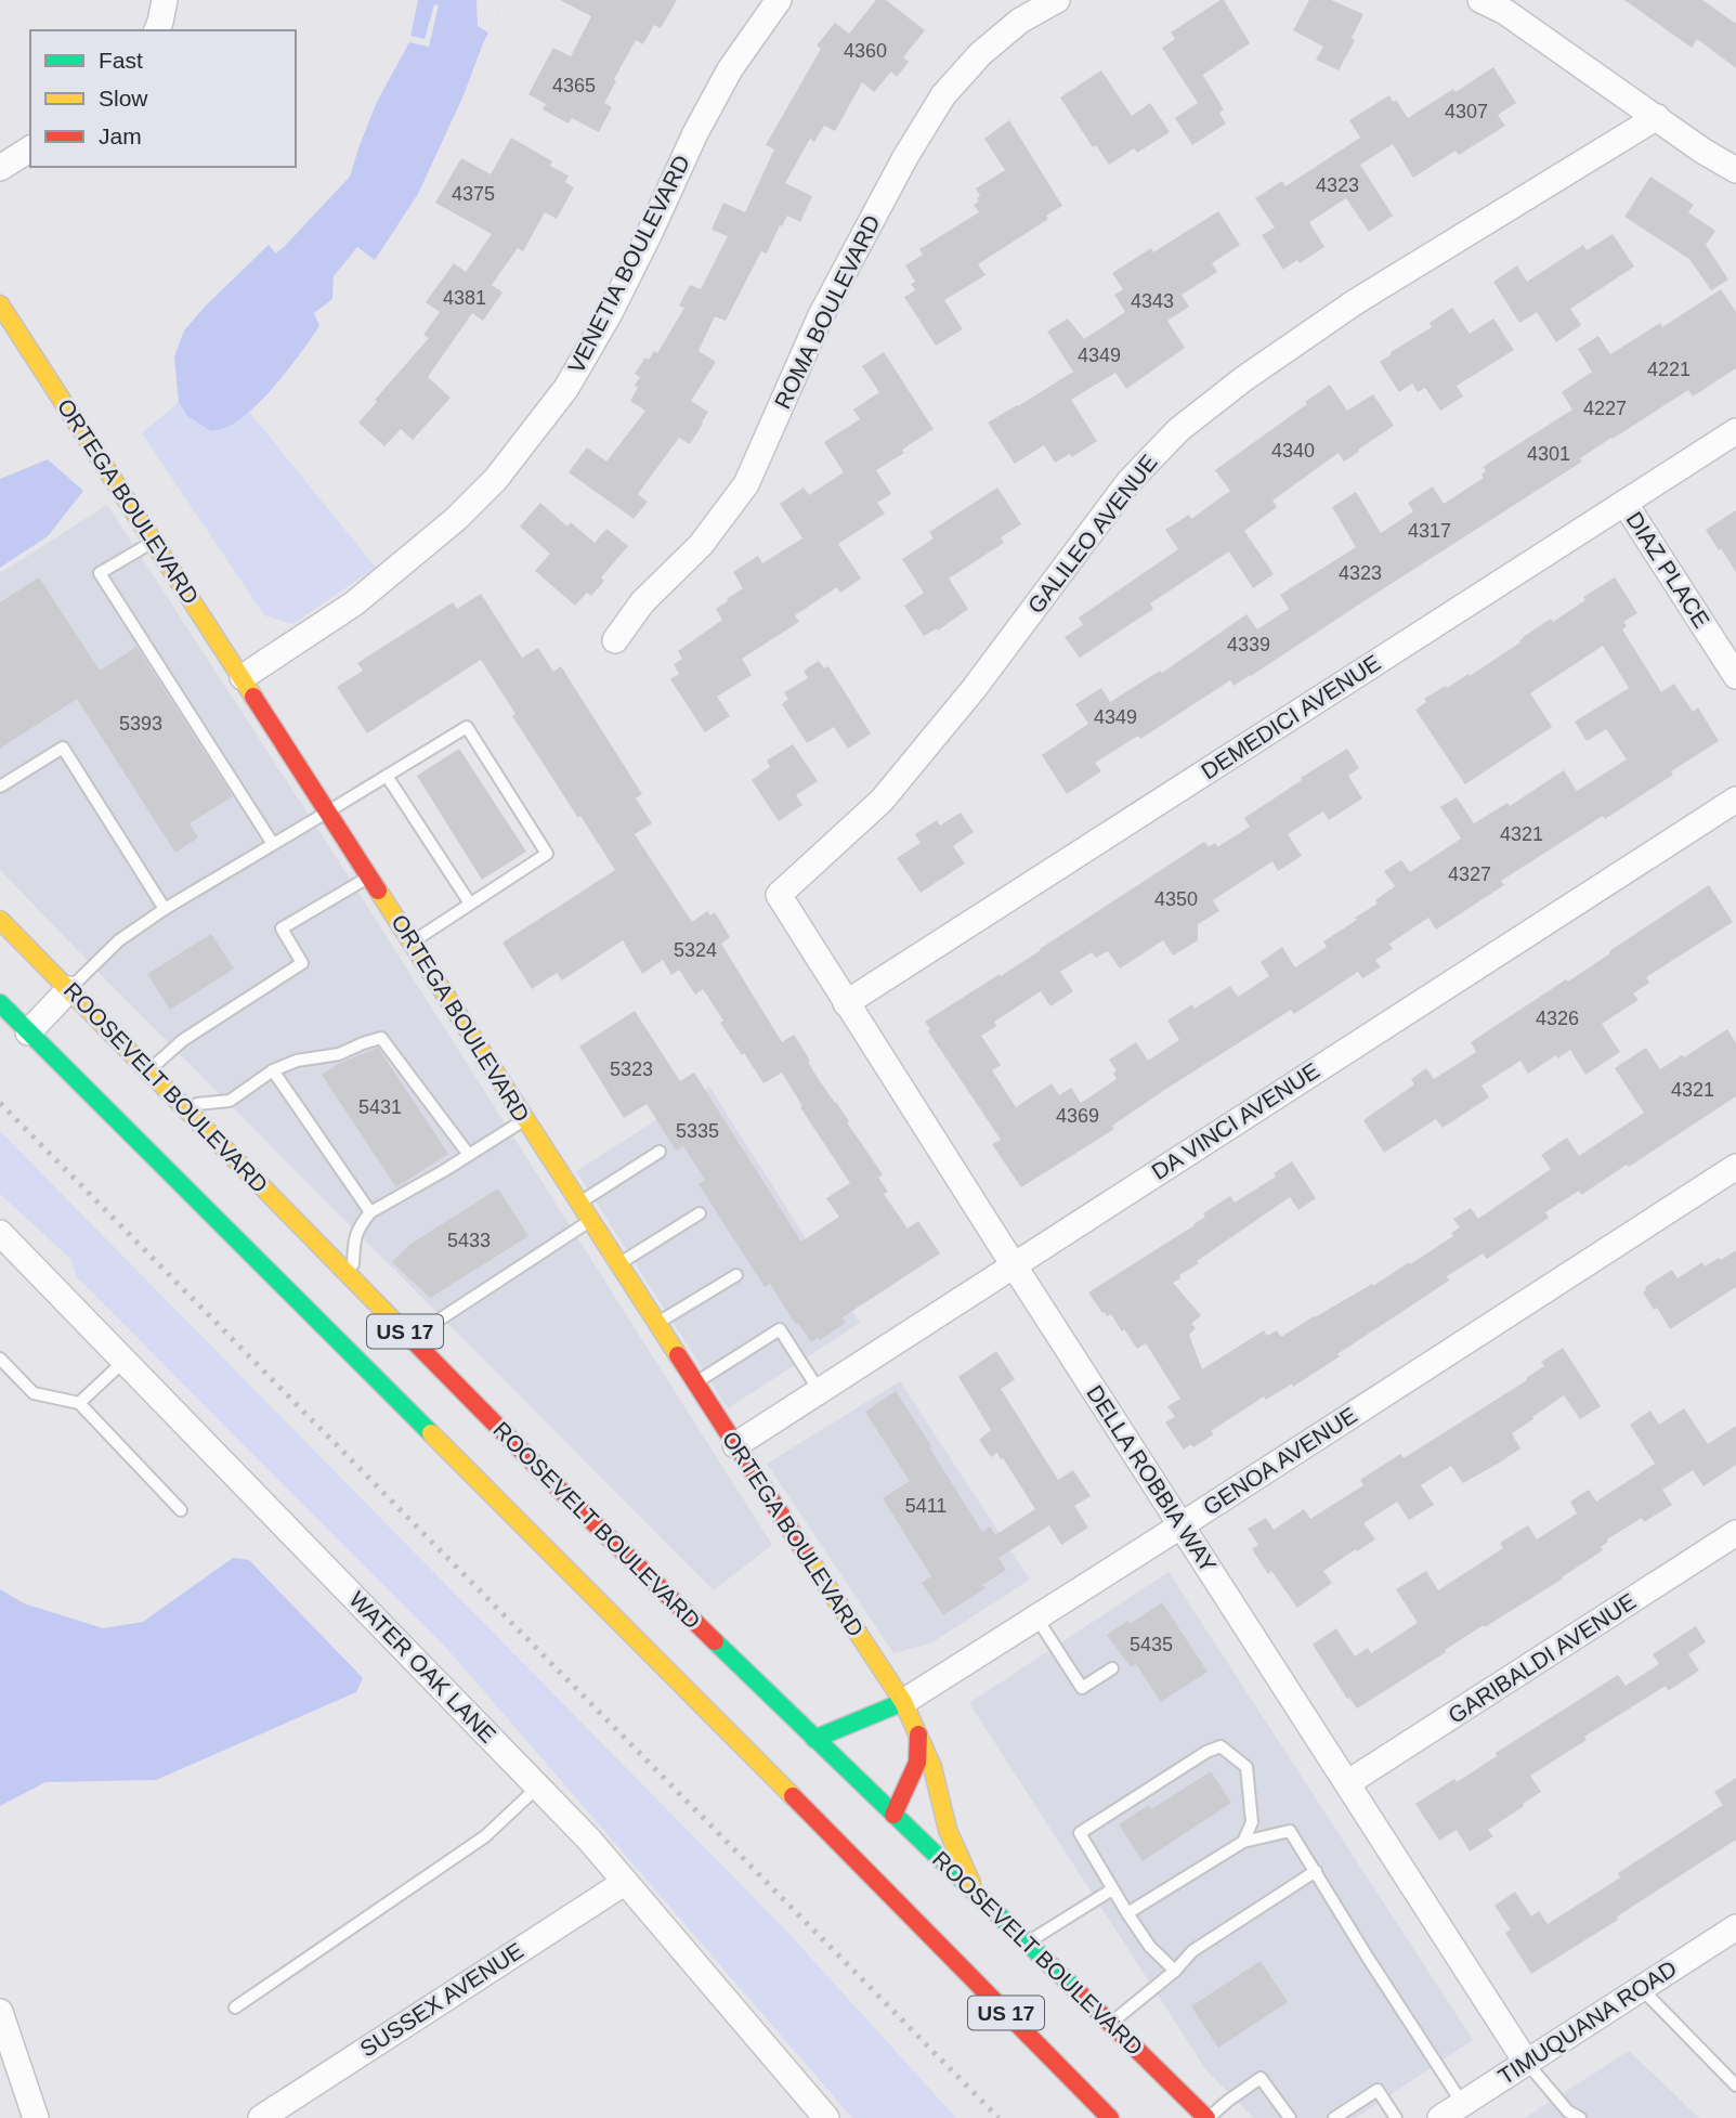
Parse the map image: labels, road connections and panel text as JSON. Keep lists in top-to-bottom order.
{
  "streets": {
    "main road": [
      "ORTEGA BOULEVARD",
      "ROOSEVELT BOULEVARD",
      "US 17",
      "GENOA AVENUE"
    ],
    "street": [
      "VENETIA BOULEVARD",
      "ROMA BOULEVARD",
      "GALILEO AVENUE",
      "DIAZ PLACE",
      "DEMEDICI AVENUE",
      "DA VINCI AVENUE",
      "DELLA ROBBIA WAY",
      "GARIBALDI AVENUE",
      "WATER OAK LANE",
      "SUSSEX AVENUE",
      "TIMUQUANA ROAD"
    ]
  },
  "crossings": [
    ["VENETIA BOULEVARD", "ORTEGA BOULEVARD"],
    ["ORTEGA BOULEVARD", "ROOSEVELT BOULEVARD"],
    ["ORTEGA BOULEVARD", "DA VINCI AVENUE"],
    ["ORTEGA BOULEVARD", "GENOA AVENUE"],
    ["GALILEO AVENUE", "DELLA ROBBIA WAY"],
    ["DIAZ PLACE", "DEMEDICI AVENUE"],
    ["DEMEDICI AVENUE", "DELLA ROBBIA WAY"],
    ["ROOSEVELT BOULEVARD", "GENOA AVENUE"],
    ["DA VINCI AVENUE", "DELLA ROBBIA WAY"],
    ["GENOA AVENUE", "DELLA ROBBIA WAY"],
    ["DELLA ROBBIA WAY", "GARIBALDI AVENUE"],
    ["DELLA ROBBIA WAY", "TIMUQUANA ROAD"],
    ["WATER OAK LANE", "SUSSEX AVENUE"]
  ],
  "house_numbers": [
    "4360",
    "4365",
    "4307",
    "4323",
    "4375",
    "4381",
    "4343",
    "4349",
    "4221",
    "4227",
    "4340",
    "4301",
    "4317",
    "4323",
    "4339",
    "4349",
    "5393",
    "4321",
    "4327",
    "4350",
    "5324",
    "4326",
    "5323",
    "4321",
    "5431",
    "4369",
    "5335",
    "5433",
    "5411",
    "5435"
  ],
  "legend": ["Fast", "Slow", "Jam"]
}
